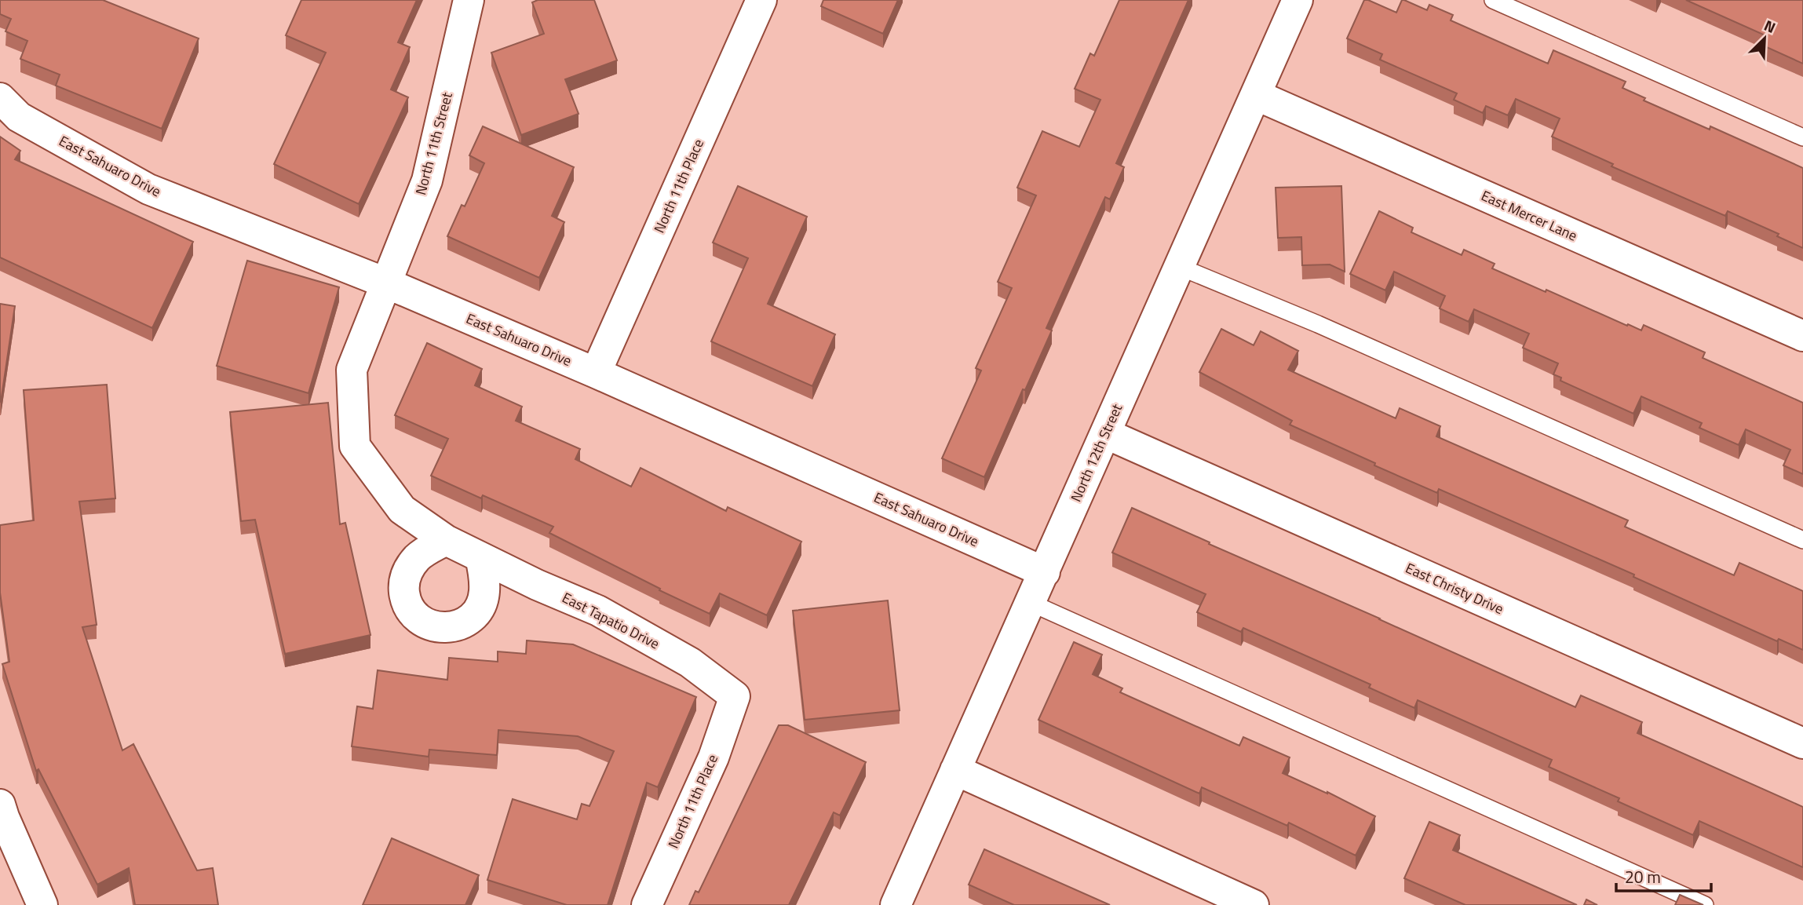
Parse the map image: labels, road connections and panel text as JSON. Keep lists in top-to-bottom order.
{
  "streets": {
    "street": [
      "North 11th Street",
      "East Sahuaro Drive",
      "North 11th Place",
      "East Mercer Lane",
      "North 12th Street",
      "East Christy Drive",
      "East Tapatio Drive"
    ]
  },
  "crossings": [
    ["North 11th Street", "East Sahuaro Drive"],
    ["North 11th Street", "East Tapatio Drive"],
    ["East Sahuaro Drive", "North 11th Place"],
    ["East Sahuaro Drive", "North 12th Street"],
    ["East Sahuaro Drive", "East Tapatio Drive"],
    ["North 11th Place", "East Tapatio Drive"],
    ["East Mercer Lane", "North 12th Street"],
    ["North 12th Street", "East Christy Drive"]
  ],
  "scale_bar": "20 m",
  "north": "top right"
}
